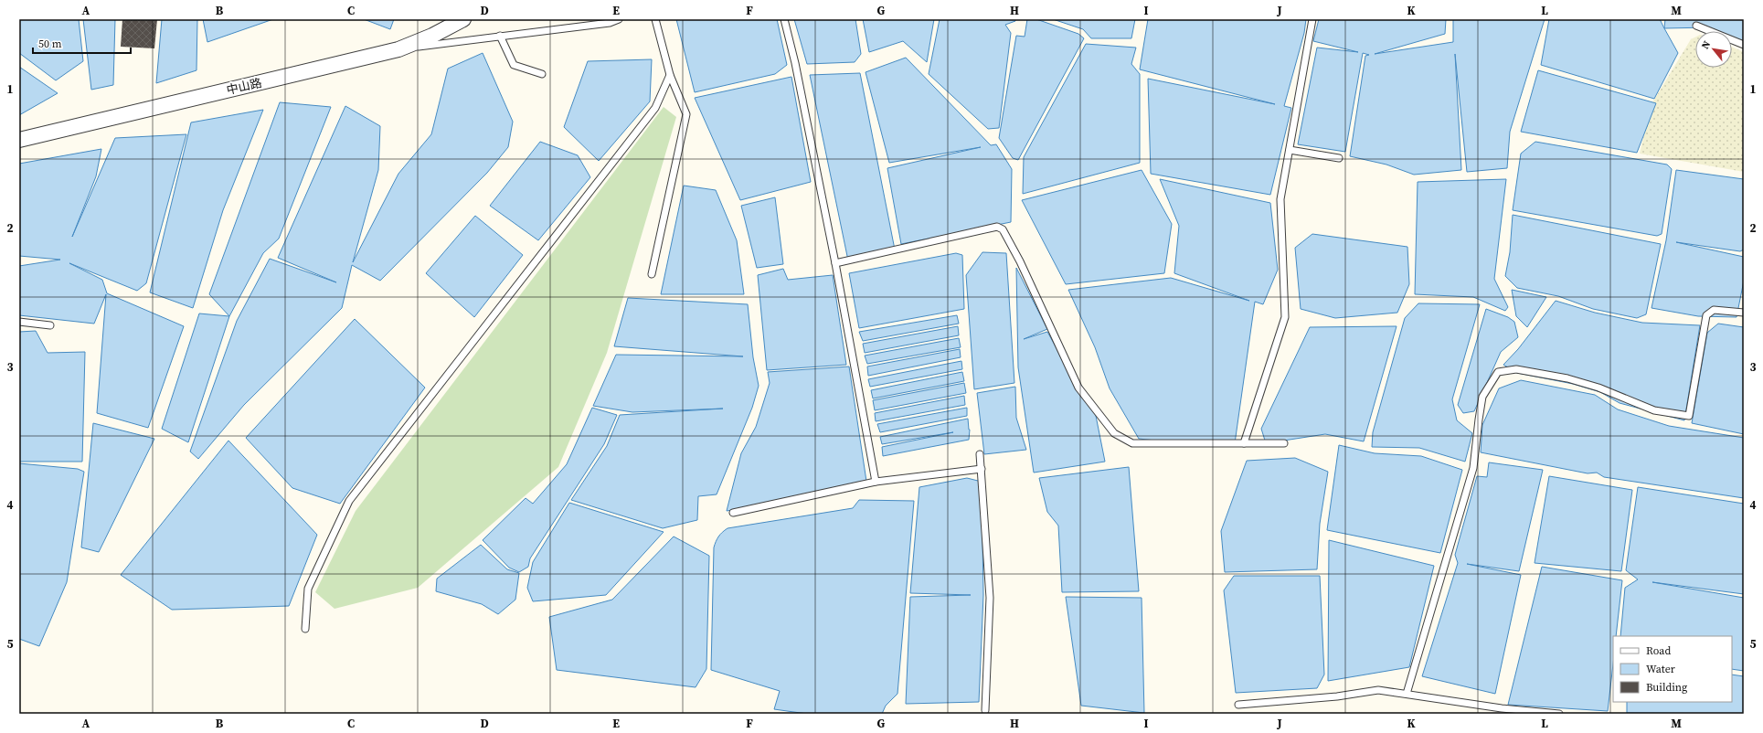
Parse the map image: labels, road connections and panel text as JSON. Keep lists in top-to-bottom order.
{
  "streets": {
    "street": ["中山路"]
  },
  "legend": ["Road", "Water", "Building"],
  "scale_bar": "50 m",
  "north": "top left",
  "grid": {
    "columns": [
      "A",
      "B",
      "C",
      "D",
      "E",
      "F",
      "G",
      "H",
      "I",
      "J",
      "K",
      "L",
      "M"
    ],
    "rows": [
      "1",
      "2",
      "3",
      "4",
      "5"
    ]
  }
}
